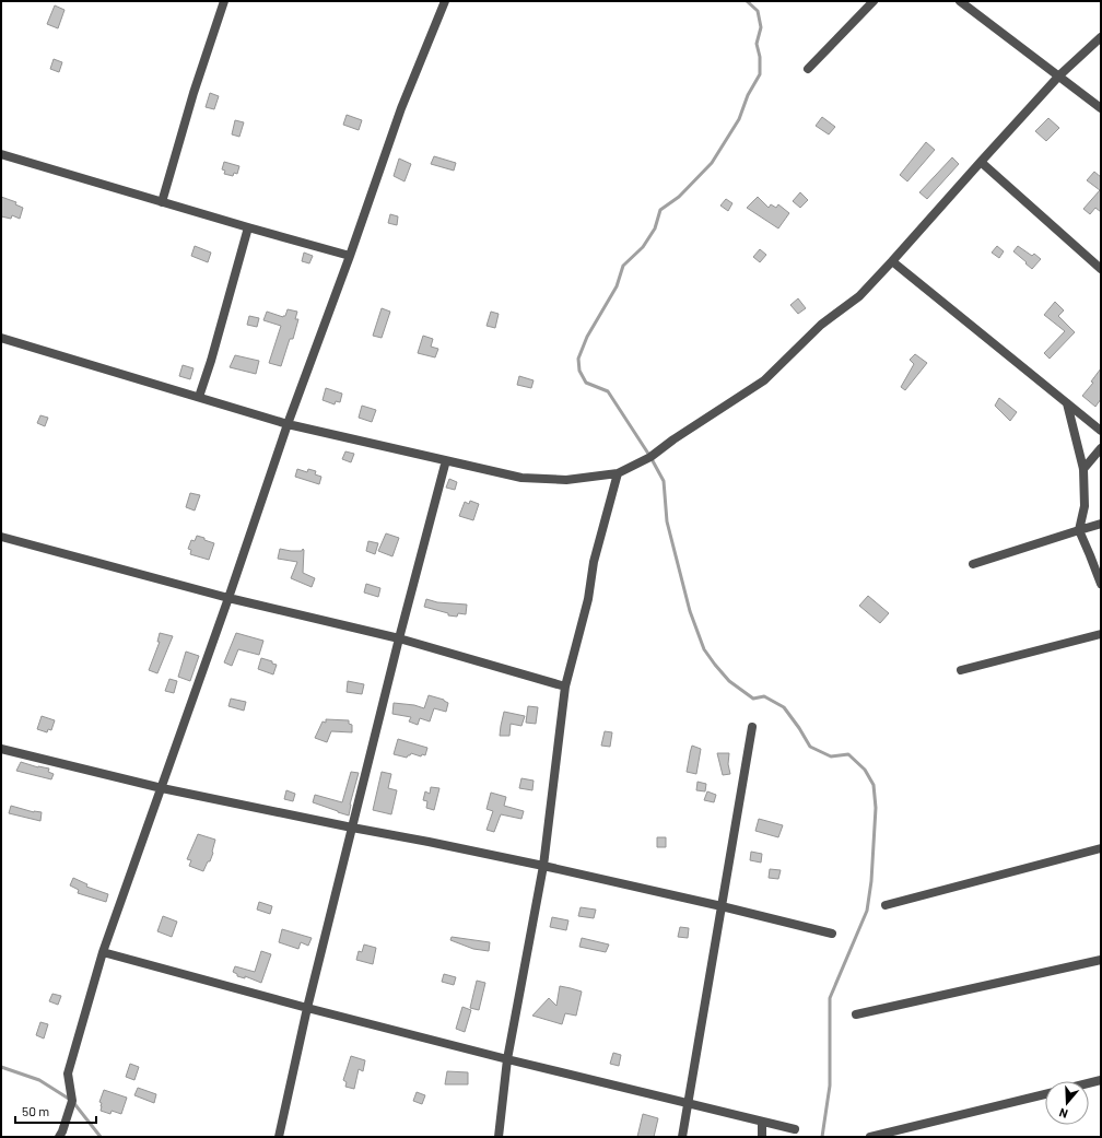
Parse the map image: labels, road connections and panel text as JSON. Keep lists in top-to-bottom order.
{
  "scale_bar": "50 m",
  "north": "bottom"
}
